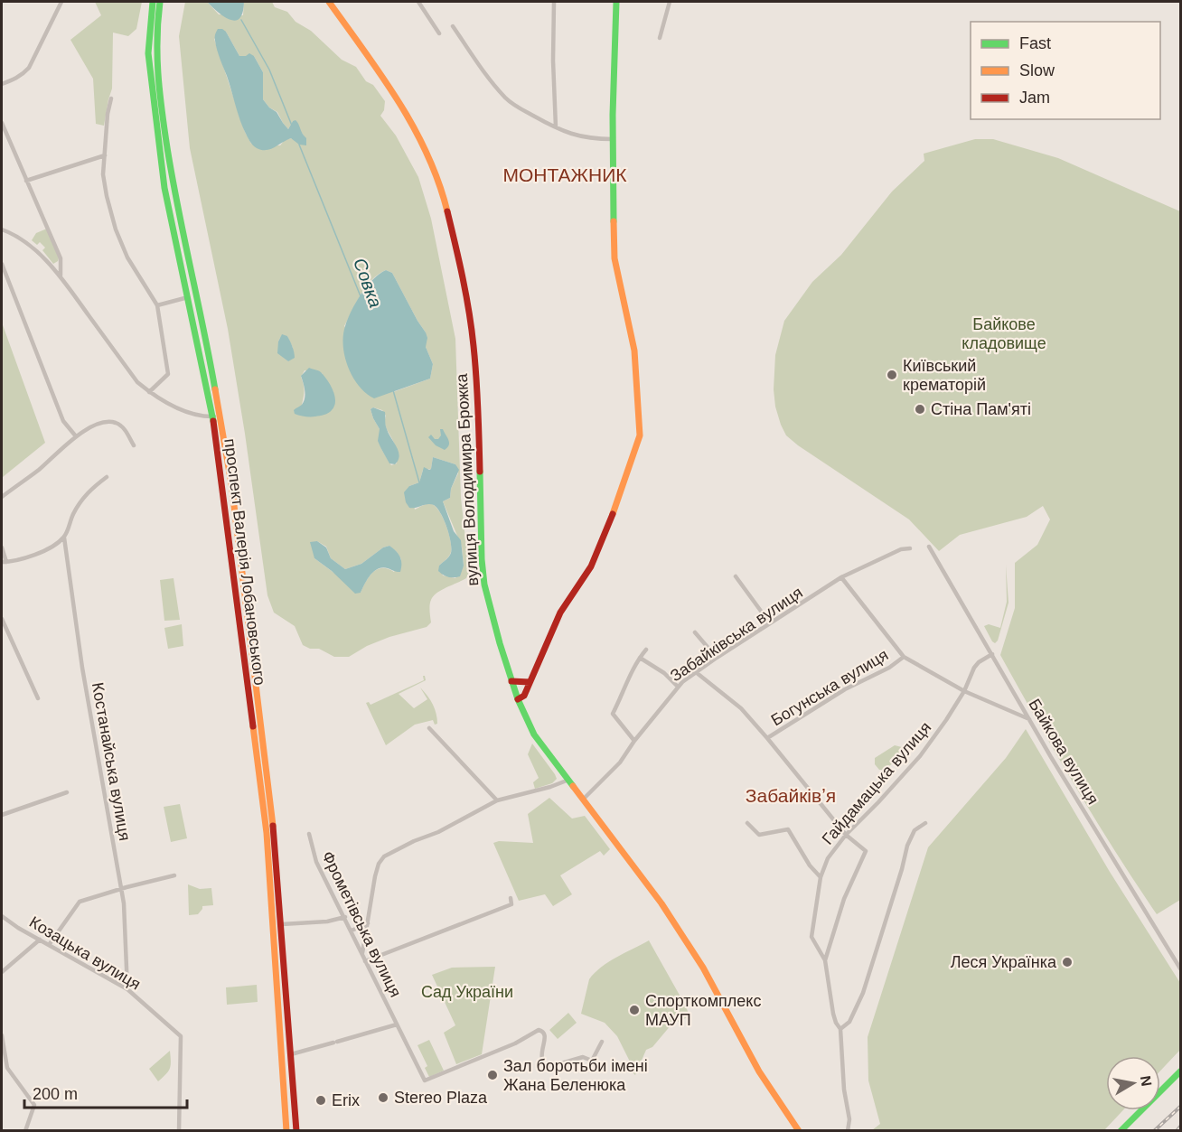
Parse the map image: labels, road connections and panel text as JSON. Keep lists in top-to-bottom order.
{
  "streets": {
    "main road": ["вулиця Володимира Брожка", "проспект Валерія Лобановського"],
    "street": [
      "Забайківська вулиця",
      "Богунська вулиця",
      "Байкова вулиця",
      "Костанайська вулиця",
      "Гайдамацька вулиця",
      "Фрометівська вулиця",
      "Козацька вулиця"
    ]
  },
  "crossings": [
    ["вулиця Володимира Брожка", "Забайківська вулиця"],
    ["Байкова вулиця", "Гайдамацька вулиця"],
    ["Костанайська вулиця", "Козацька вулиця"]
  ],
  "districts": ["МОНТАЖНИК", "Забайківʼя"],
  "water": ["Совка"],
  "parks": ["Байкове кладовище", "Сад України"],
  "places": [
    "Київський крематорій",
    "Стіна Пам'яті",
    "Леся Українка",
    "Спорткомплекс МАУП",
    "Зал боротьби імені Жана Беленюка",
    "Stereo Plaza",
    "Erix"
  ],
  "legend": ["Fast", "Slow", "Jam"],
  "scale_bar": "200 m",
  "north": "right"
}
